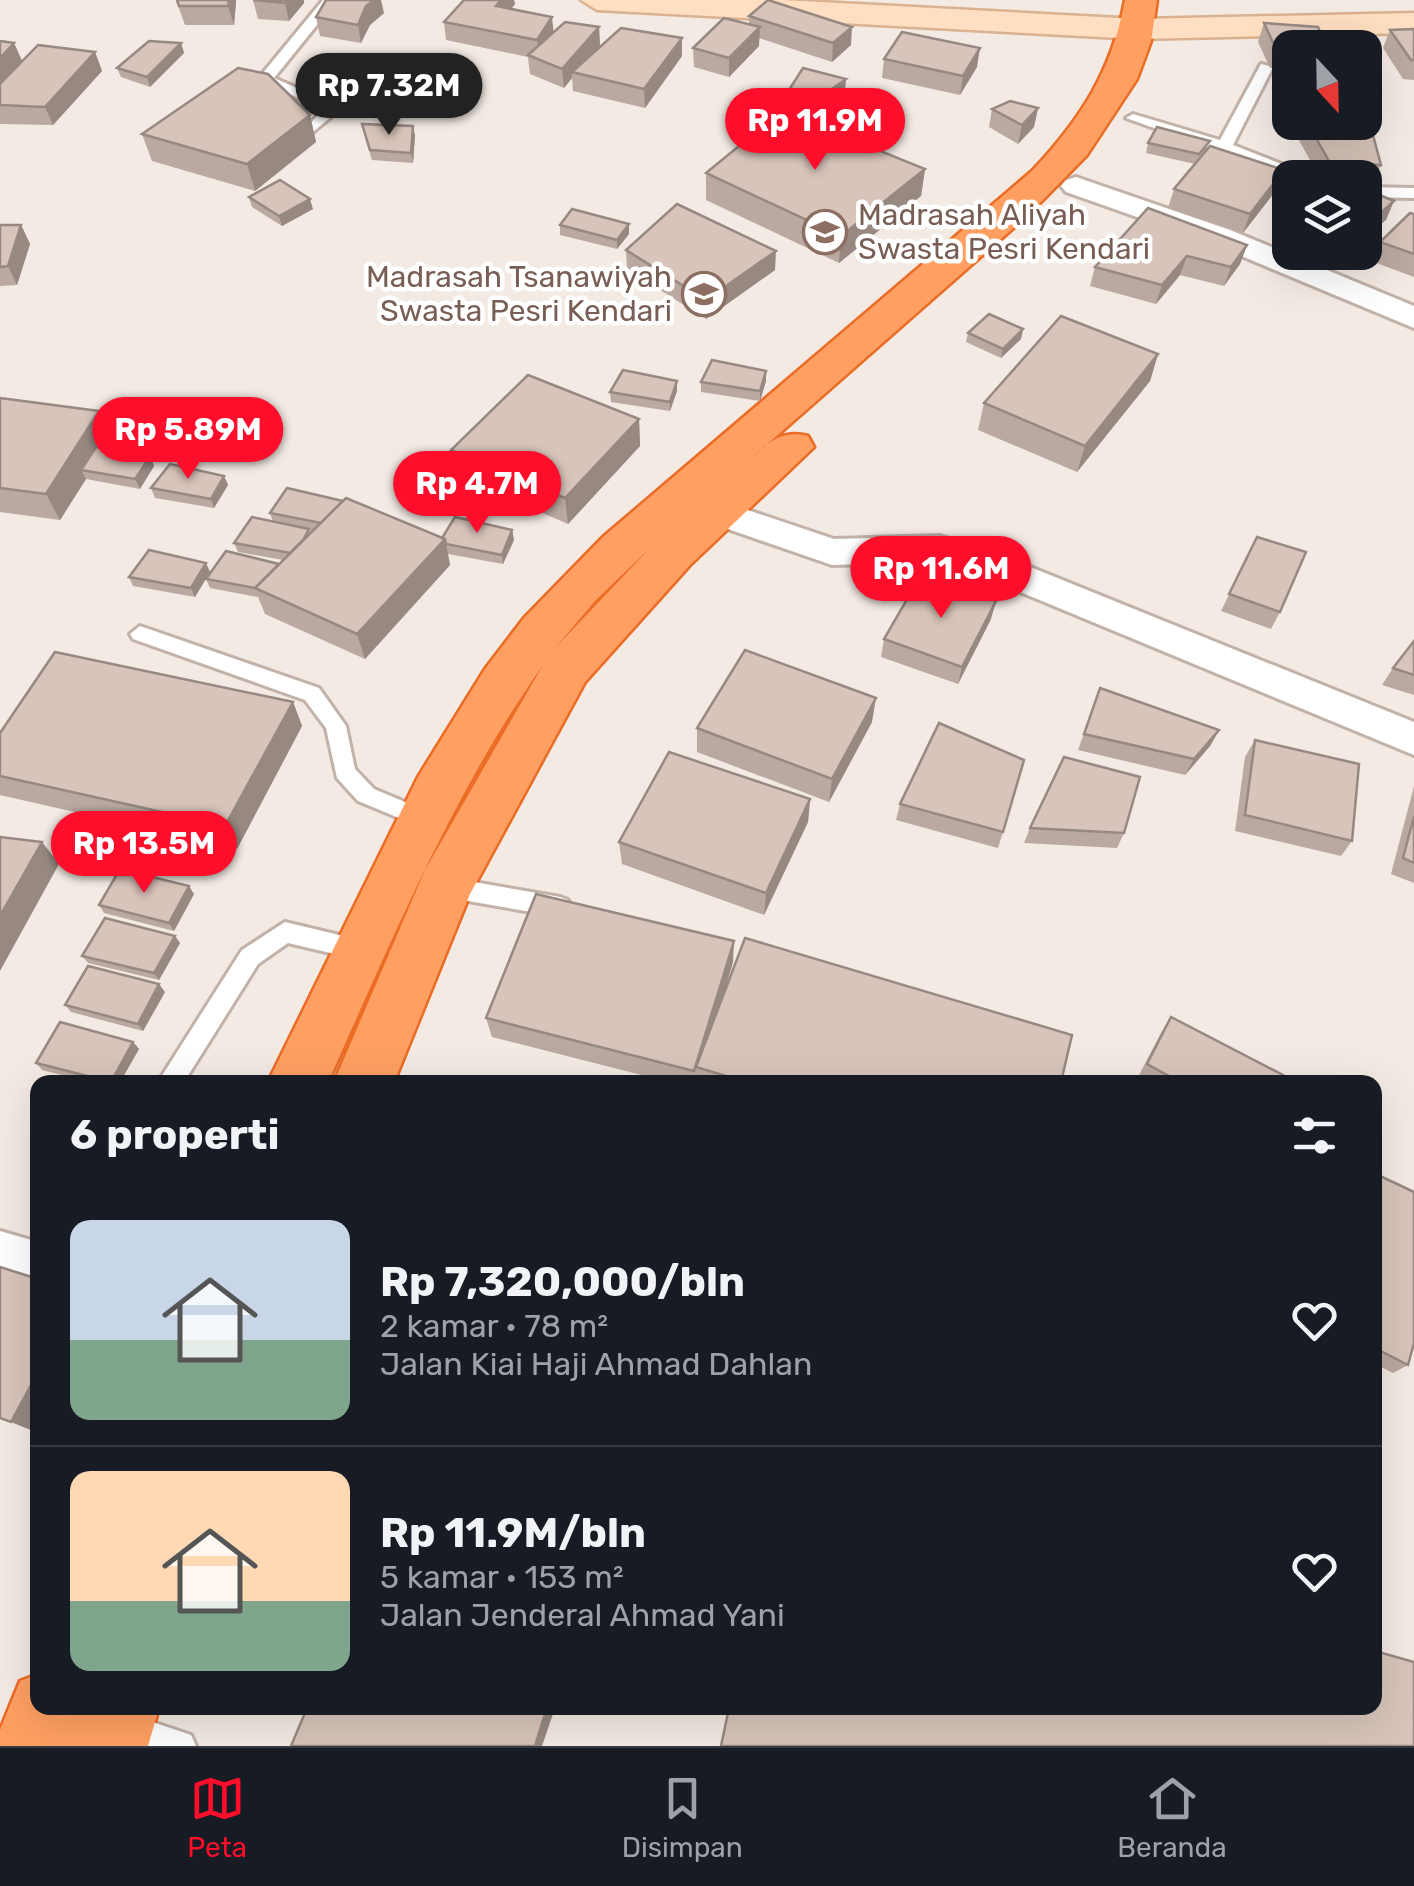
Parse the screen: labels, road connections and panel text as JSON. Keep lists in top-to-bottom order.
{
  "places": {
    "school or university": ["Madrasah Aliyah Swasta Pesri Kendari", "Madrasah Tsanawiyah Swasta Pesri Kendari"]
  },
  "north": "bottom",
  "page": {
    "price": [
      "Rp 7.32M",
      "Rp 11.9M",
      "Rp 5.89M",
      "Rp 4.7M",
      "Rp 11.6M",
      "Rp 13.5M"
    ],
    "heading": "6 properti",
    "list": [
      {
        "name": "Rp 7,320,000/bln",
        "note": "2 kamar · 78 m² · Jalan Kiai Haji Ahmad Dahlan"
      },
      {
        "name": "Rp 11.9M/bln",
        "note": "5 kamar · 153 m² · Jalan Jenderal Ahmad Yani"
      }
    ],
    "tabs": ["Peta", "Disimpan", "Beranda"]
  }
}
